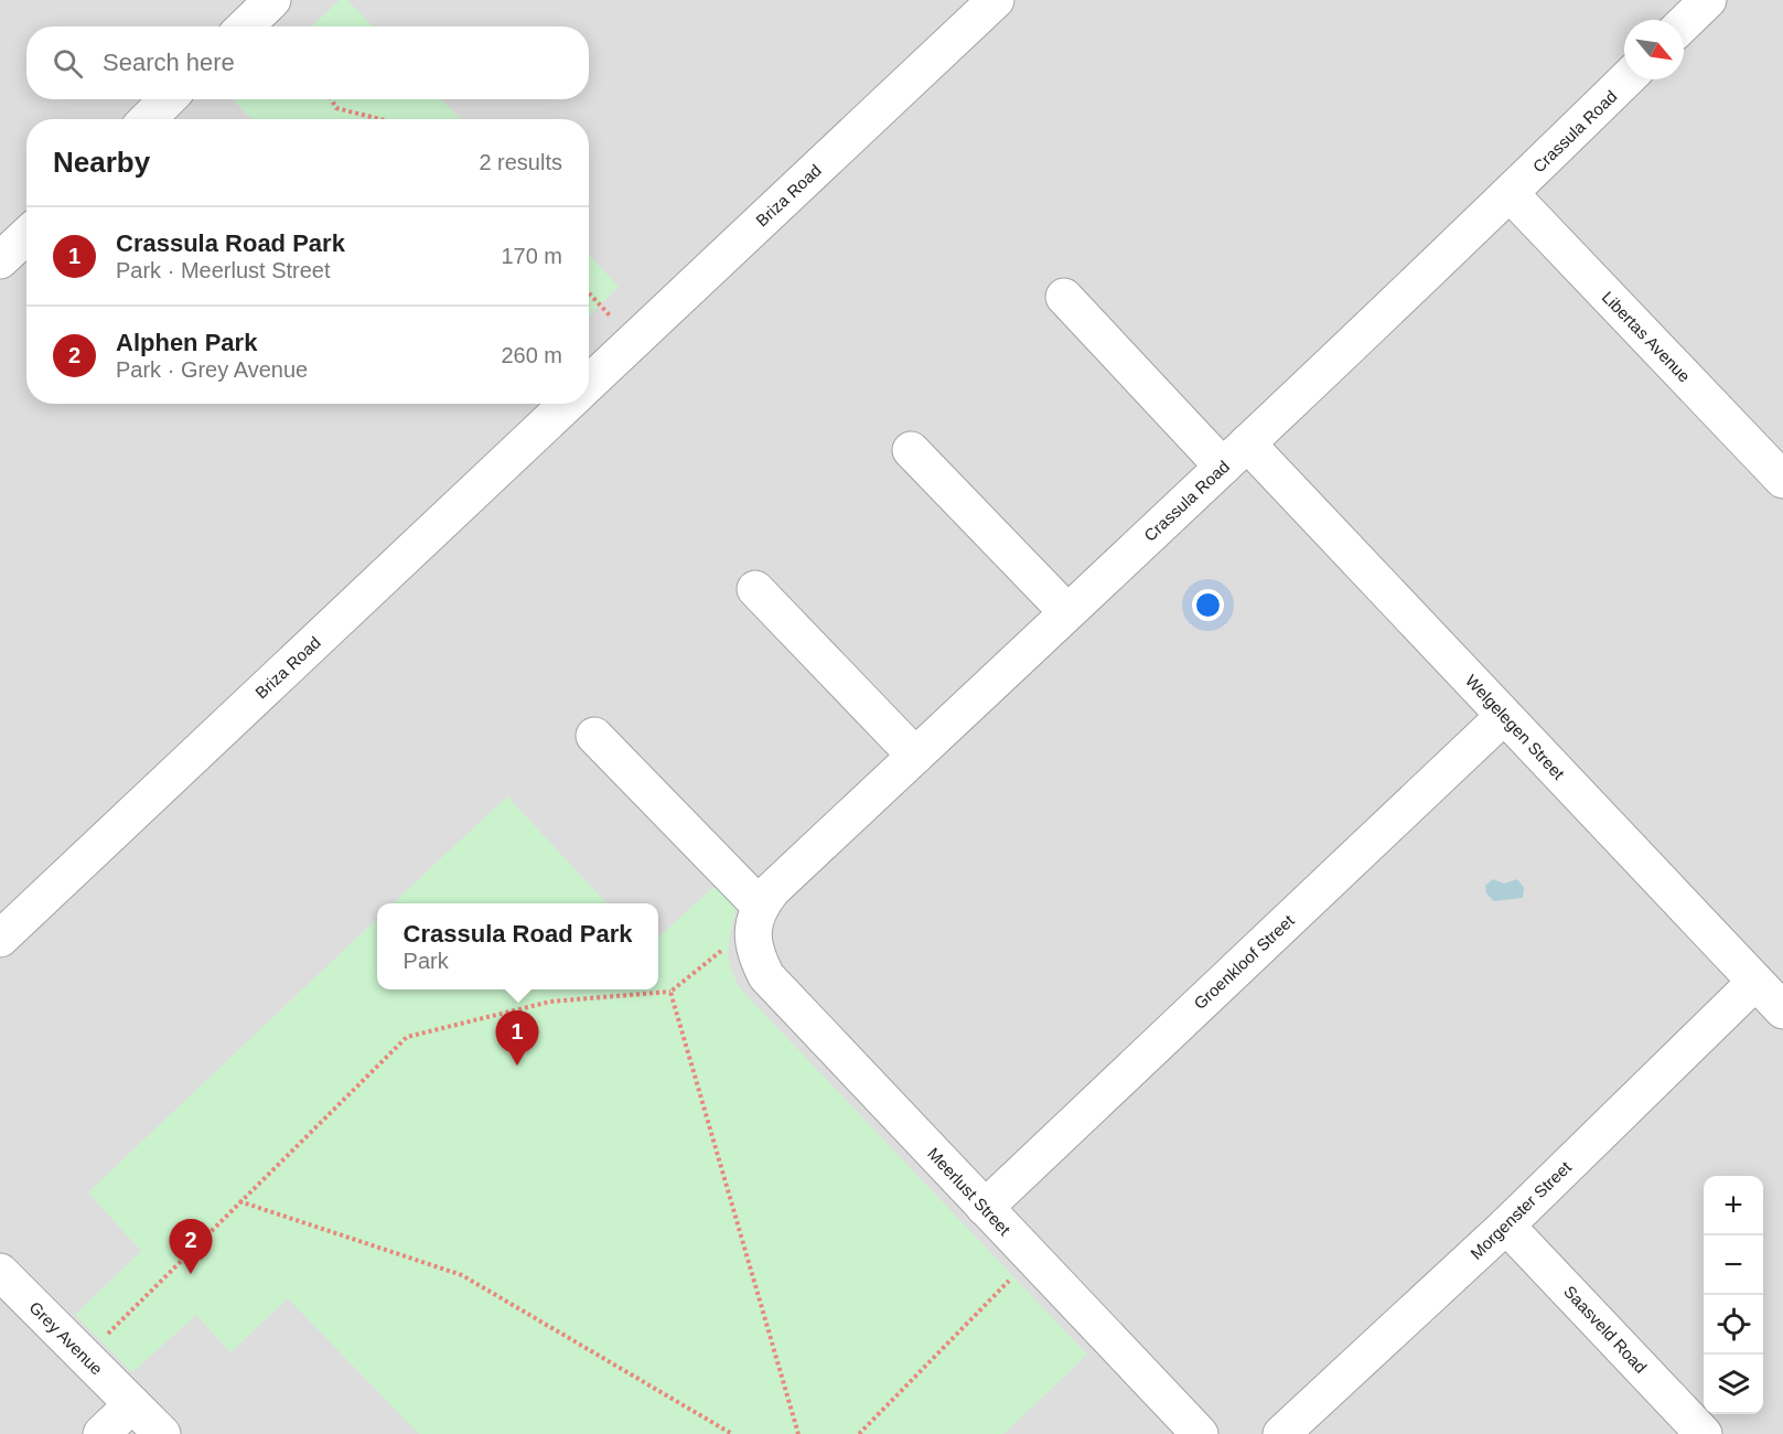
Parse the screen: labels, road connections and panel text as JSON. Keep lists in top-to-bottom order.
{
  "streets": {
    "street": [
      "Crassula Road",
      "Briza Road",
      "Libertas Avenue",
      "Welgelegen Street",
      "Groenkloof Street",
      "Meerlust Street",
      "Morgenster Street",
      "Saasveld Road",
      "Grey Avenue"
    ]
  },
  "crossings": [
    ["Crassula Road", "Libertas Avenue"],
    ["Crassula Road", "Welgelegen Street"],
    ["Crassula Road", "Meerlust Street"],
    ["Welgelegen Street", "Groenkloof Street"],
    ["Welgelegen Street", "Morgenster Street"],
    ["Groenkloof Street", "Meerlust Street"],
    ["Morgenster Street", "Saasveld Road"]
  ],
  "north": "bottom right",
  "page": {
    "search": "Search here",
    "heading": ["Nearby", "2 results"],
    "list": [
      {
        "mark": "1",
        "name": "Crassula Road Park",
        "note": "Park · Meerlust Street",
        "value": "170 m"
      },
      {
        "mark": "2",
        "name": "Alphen Park",
        "note": "Park · Grey Avenue",
        "value": "260 m"
      }
    ],
    "popup": ["Crassula Road Park", "Park"],
    "pins": ["1", "2"],
    "map_buttons": ["+", "−"]
  }
}
